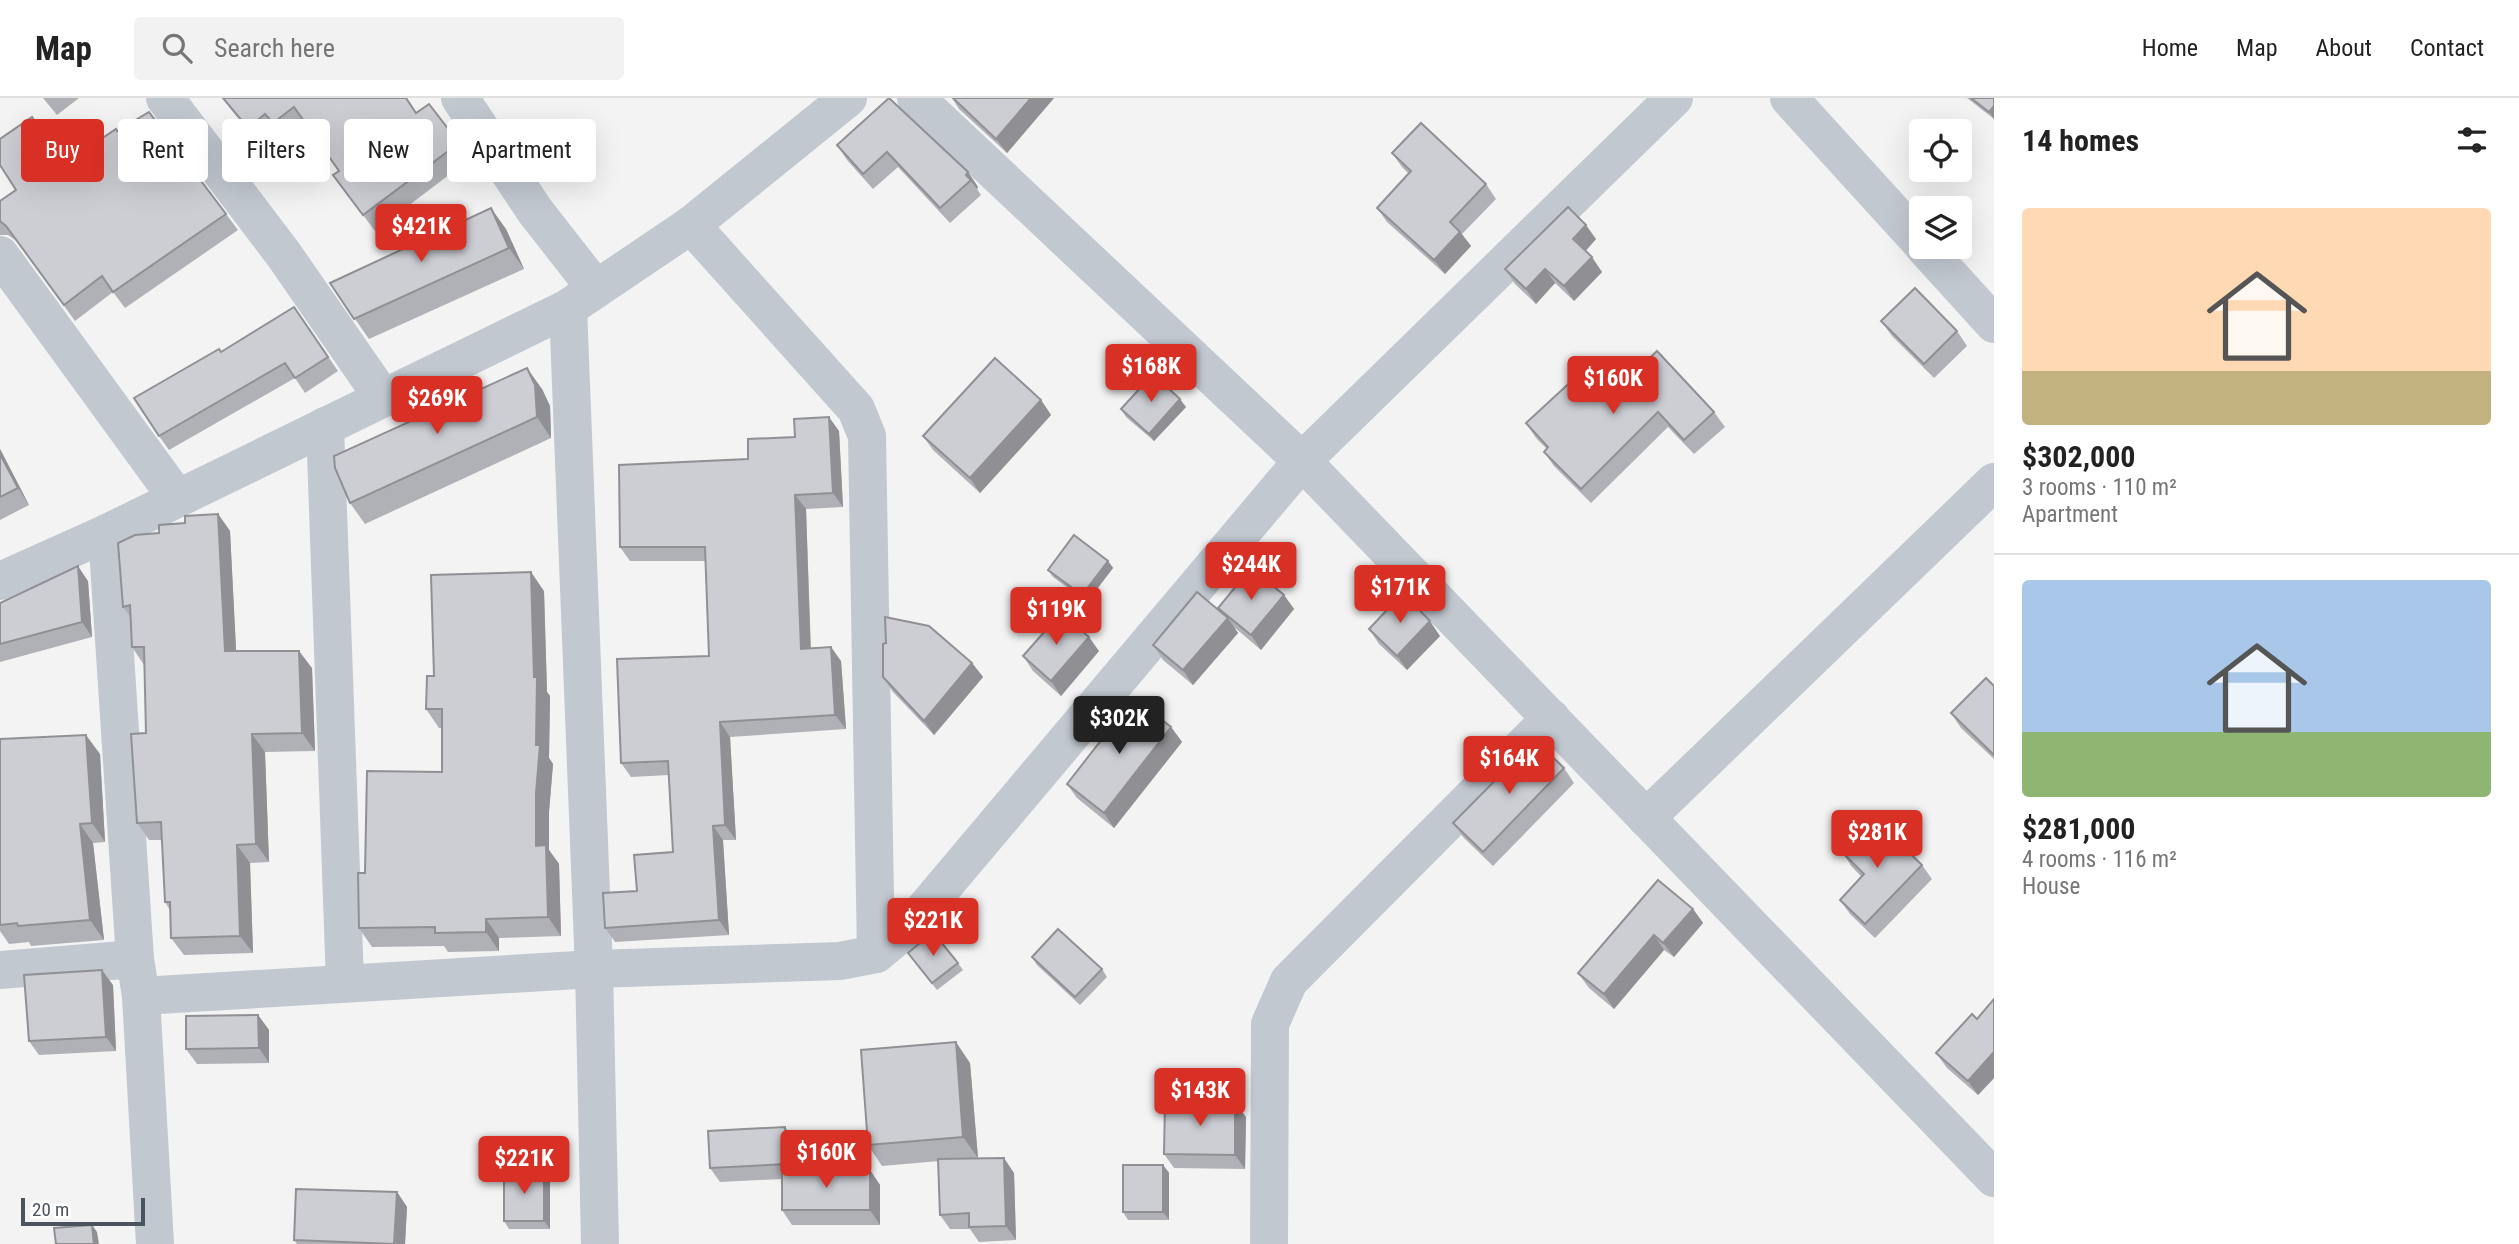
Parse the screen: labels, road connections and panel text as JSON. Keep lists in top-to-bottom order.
{
  "scale_bar": "20 m",
  "page": {
    "header": "Map",
    "search": "Search here",
    "nav": [
      "Home",
      "Map",
      "About",
      "Contact"
    ],
    "heading": "14 homes",
    "chip": [
      "Buy",
      "Rent",
      "Filters",
      "New",
      "Apartment"
    ],
    "list": [
      {
        "name": "$302,000",
        "note": "3 rooms · 110 m² · Apartment"
      },
      {
        "name": "$281,000",
        "note": "4 rooms · 116 m² · House"
      }
    ],
    "price": [
      "$421K",
      "$168K",
      "$160K",
      "$269K",
      "$244K",
      "$171K",
      "$119K",
      "$302K",
      "$164K",
      "$281K",
      "$221K",
      "$143K",
      "$160K",
      "$221K"
    ],
    "scale": "20 m"
  }
}
